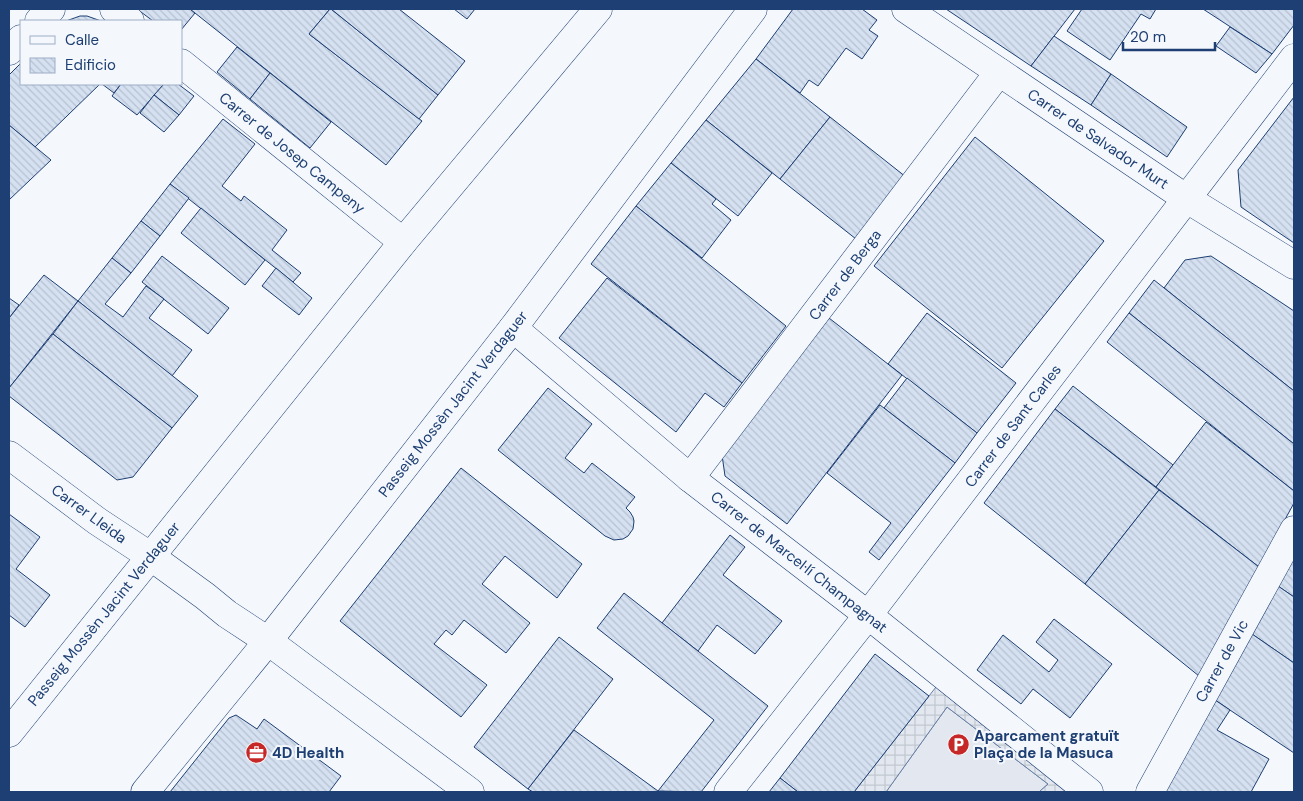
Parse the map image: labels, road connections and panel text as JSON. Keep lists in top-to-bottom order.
{
  "streets": {
    "street": [
      "Carrer de Salvador Murt",
      "Carrer de Josep Campeny",
      "Carrer de Berga",
      "Passeig Mossèn Jacint Verdaguer",
      "Carrer de Sant Carles",
      "Carrer Lleida",
      "Carrer de Marcel·lí Champagnat",
      "Carrer de Vic"
    ]
  },
  "crossings": [
    ["Carrer de Salvador Murt", "Carrer de Berga"],
    ["Carrer de Salvador Murt", "Carrer de Sant Carles"],
    ["Carrer de Josep Campeny", "Passeig Mossèn Jacint Verdaguer"],
    ["Carrer de Berga", "Carrer de Marcel·lí Champagnat"],
    ["Passeig Mossèn Jacint Verdaguer", "Carrer Lleida"],
    ["Passeig Mossèn Jacint Verdaguer", "Carrer de Marcel·lí Champagnat"],
    ["Carrer de Sant Carles", "Carrer de Marcel·lí Champagnat"]
  ],
  "places": {
    "parking": ["Aparcament gratuït Plaça de la Masuca"],
    "office": ["4D Health"]
  },
  "legend": ["Calle", "Edificio"],
  "scale_bar": "20 m"
}
